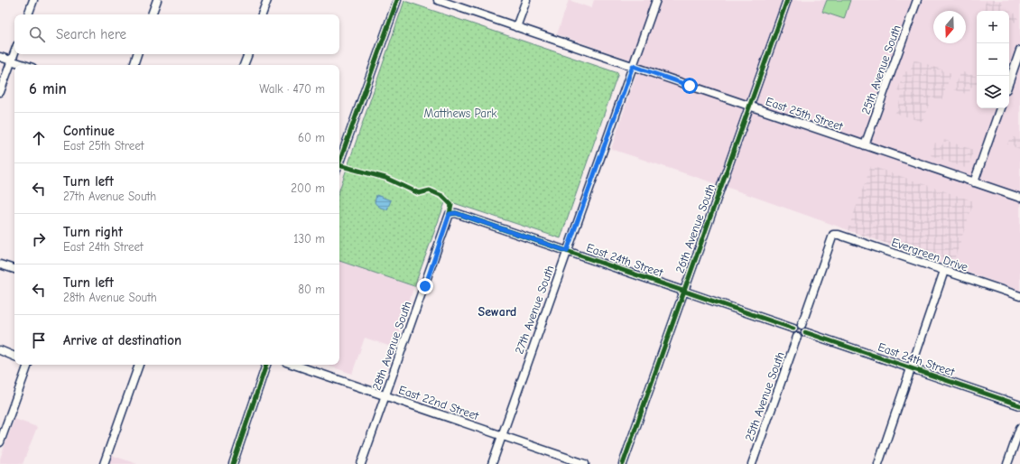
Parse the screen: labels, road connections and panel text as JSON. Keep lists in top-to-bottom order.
{
  "streets": {
    "street": [
      "25th Avenue South",
      "East 25th Street",
      "26th Avenue South",
      "Evergreen Drive",
      "East 24th Street",
      "27th Avenue South",
      "28th Avenue South",
      "East 22nd Street"
    ]
  },
  "crossings": [
    ["25th Avenue South", "East 25th Street"],
    ["25th Avenue South", "Evergreen Drive"],
    ["25th Avenue South", "East 24th Street"],
    ["East 25th Street", "26th Avenue South"],
    ["East 25th Street", "27th Avenue South"],
    ["26th Avenue South", "East 24th Street"],
    ["Evergreen Drive", "East 24th Street"],
    ["East 24th Street", "27th Avenue South"],
    ["East 24th Street", "28th Avenue South"],
    ["27th Avenue South", "East 22nd Street"],
    ["28th Avenue South", "East 22nd Street"]
  ],
  "districts": ["Seward"],
  "parks": ["Matthews Park"],
  "north": "bottom",
  "page": {
    "map_buttons": ["+", "−"],
    "search": "Search here",
    "heading": ["6 min", "Walk · 470 m"],
    "list": [
      ["Continue", "East 25th Street", "60 m"],
      ["Turn left", "27th Avenue South", "200 m"],
      ["Turn right", "East 24th Street", "130 m"],
      ["Turn left", "28th Avenue South", "80 m"],
      "Arrive at destination"
    ]
  }
}
